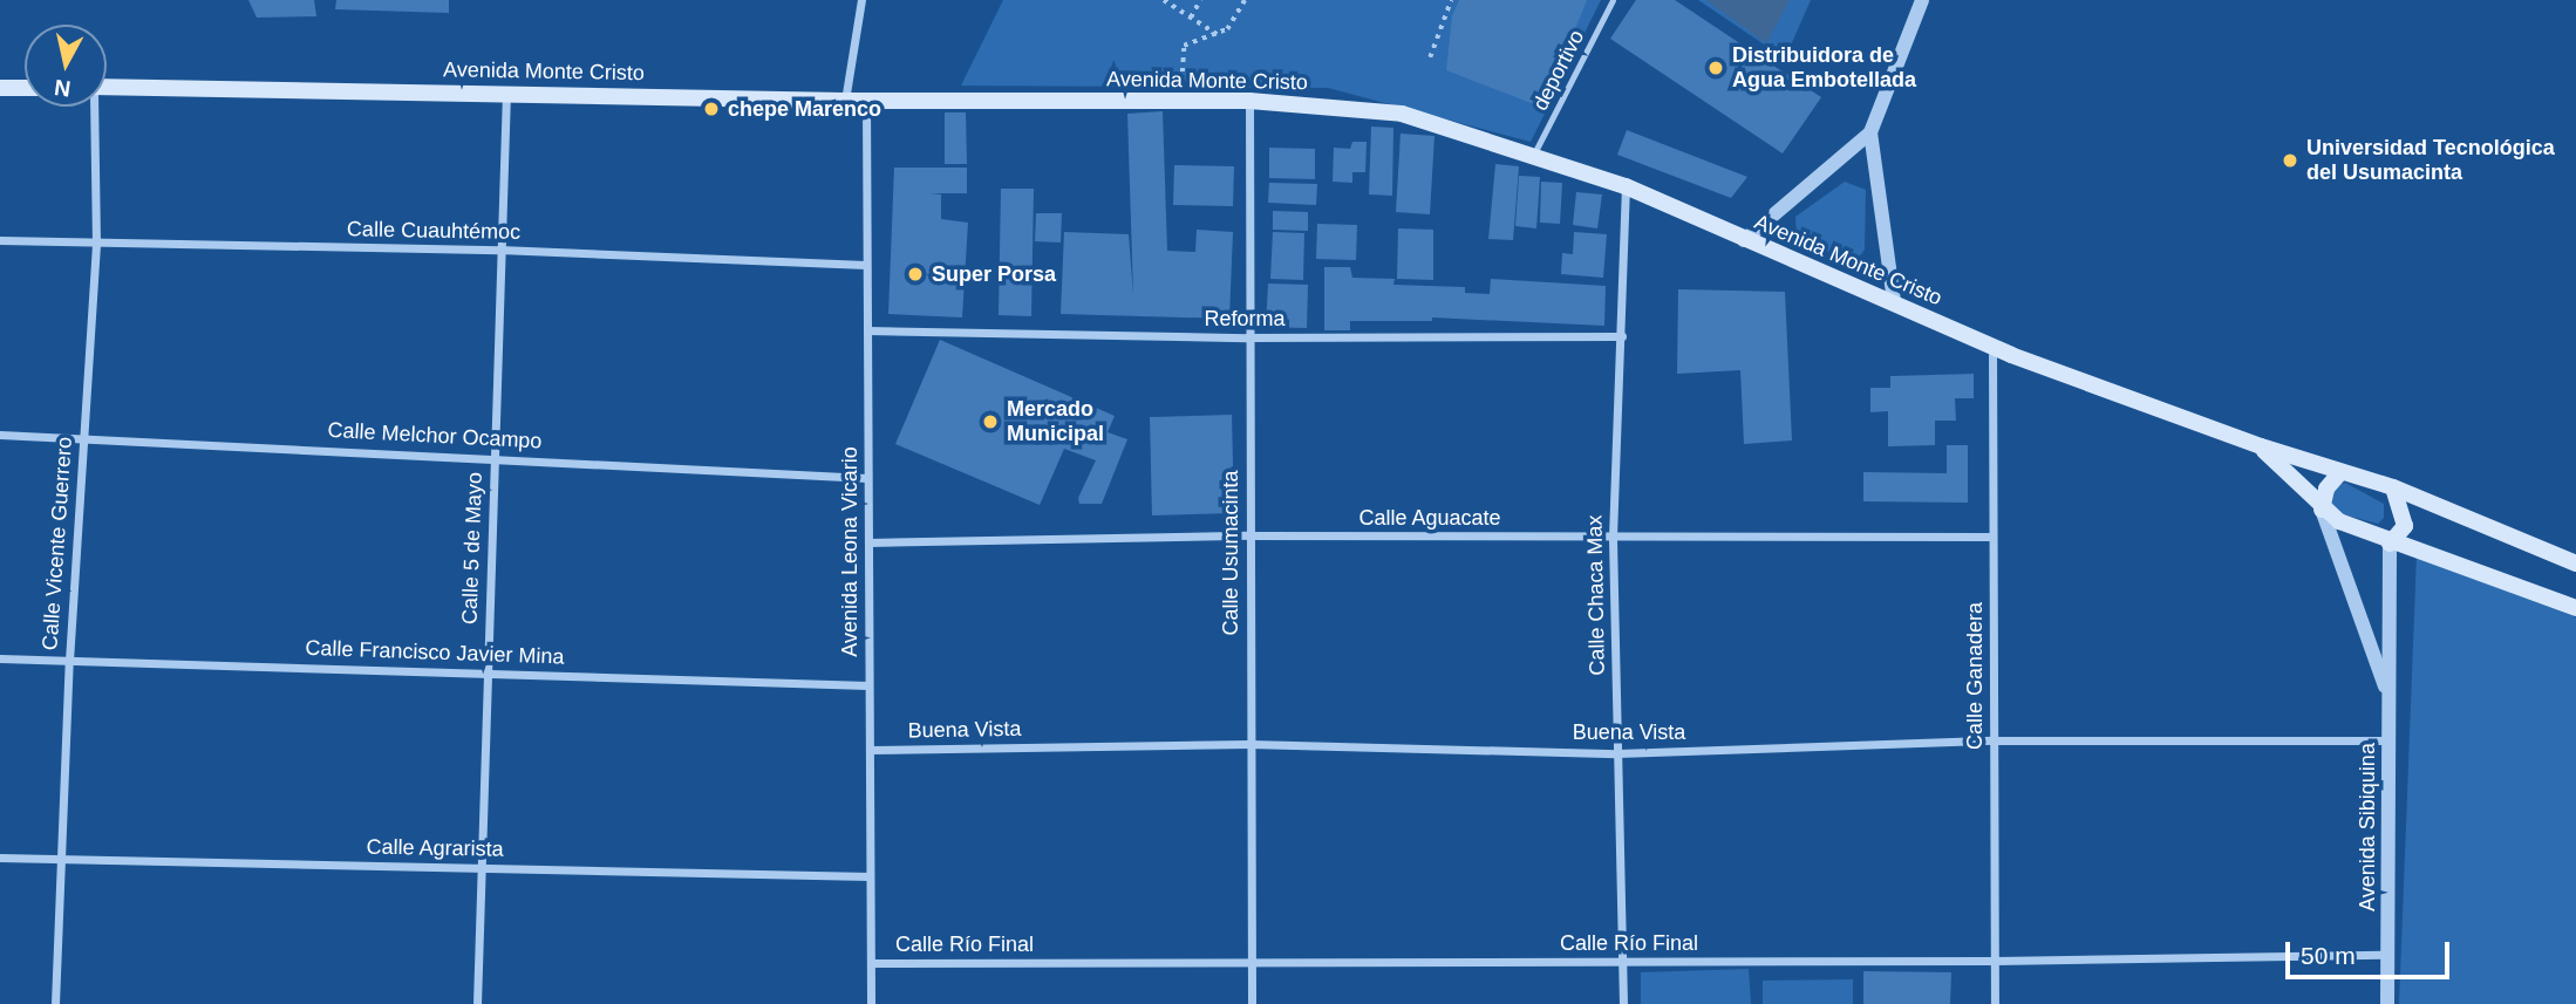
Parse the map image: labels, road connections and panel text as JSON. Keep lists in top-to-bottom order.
{
  "streets": {
    "main road": ["Avenida Monte Cristo"],
    "street": [
      "Calle Cuauhtémoc",
      "Reforma",
      "Calle Melchor Ocampo",
      "Calle Aguacate",
      "Calle Vicente Guerrero",
      "Calle 5 de Mayo",
      "Avenida Leona Vicario",
      "Calle Usumacinta",
      "Calle Chaca Max",
      "Calle Francisco Javier Mina",
      "Calle Ganadera",
      "Buena Vista",
      "Avenida Sibiquina",
      "Calle Agrarista",
      "Calle Río Final"
    ],
    "lane": ["deportivo"]
  },
  "crossings": [
    ["deportivo", "Avenida Monte Cristo"],
    ["Avenida Monte Cristo", "Calle 5 de Mayo"],
    ["Avenida Monte Cristo", "Avenida Leona Vicario"],
    ["Avenida Monte Cristo", "Calle Usumacinta"],
    ["Avenida Monte Cristo", "Calle Chaca Max"],
    ["Avenida Monte Cristo", "Calle Ganadera"],
    ["Calle Cuauhtémoc", "Calle Vicente Guerrero"],
    ["Calle Cuauhtémoc", "Calle 5 de Mayo"],
    ["Calle Cuauhtémoc", "Avenida Leona Vicario"],
    ["Reforma", "Avenida Leona Vicario"],
    ["Reforma", "Calle Usumacinta"],
    ["Reforma", "Calle Chaca Max"],
    ["Calle Melchor Ocampo", "Calle Vicente Guerrero"],
    ["Calle Melchor Ocampo", "Calle 5 de Mayo"],
    ["Calle Melchor Ocampo", "Avenida Leona Vicario"],
    ["Calle Aguacate", "Avenida Leona Vicario"],
    ["Calle Aguacate", "Calle Usumacinta"],
    ["Calle Aguacate", "Calle Chaca Max"],
    ["Calle Aguacate", "Calle Ganadera"],
    ["Calle Vicente Guerrero", "Calle Francisco Javier Mina"],
    ["Calle Vicente Guerrero", "Calle Agrarista"],
    ["Calle 5 de Mayo", "Calle Francisco Javier Mina"],
    ["Calle 5 de Mayo", "Calle Agrarista"],
    ["Avenida Leona Vicario", "Calle Francisco Javier Mina"],
    ["Avenida Leona Vicario", "Buena Vista"],
    ["Avenida Leona Vicario", "Calle Agrarista"],
    ["Avenida Leona Vicario", "Calle Río Final"],
    ["Calle Usumacinta", "Buena Vista"],
    ["Calle Usumacinta", "Calle Río Final"],
    ["Calle Chaca Max", "Buena Vista"],
    ["Calle Chaca Max", "Calle Río Final"],
    ["Calle Ganadera", "Buena Vista"],
    ["Calle Ganadera", "Calle Río Final"],
    ["Buena Vista", "Avenida Sibiquina"],
    ["Avenida Sibiquina", "Calle Río Final"]
  ],
  "places": [
    "Distribuidora de Agua Embotellada",
    "chepe Marenco",
    "Universidad Tecnológica del Usumacinta",
    "Super Porsa",
    "Mercado Municipal"
  ],
  "scale_bar": "50 m",
  "north": "bottom"
}
